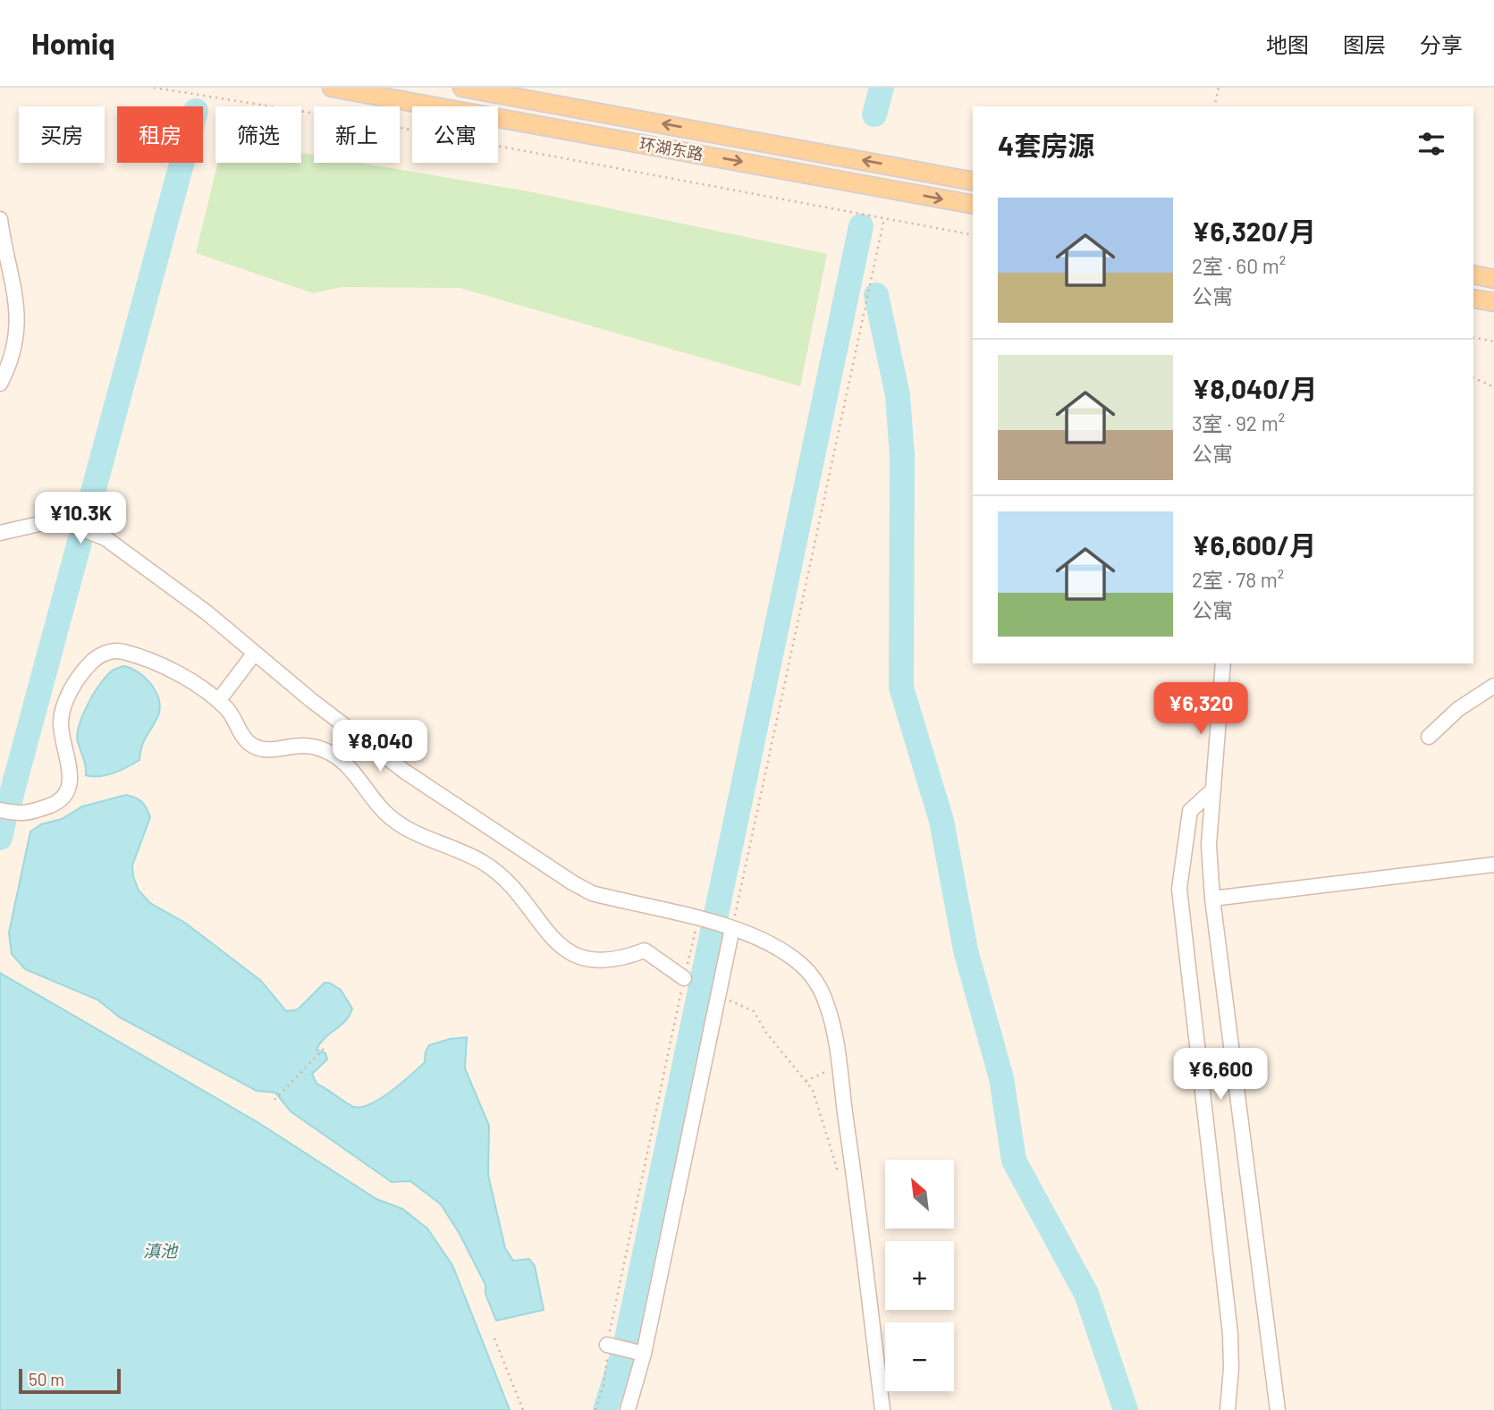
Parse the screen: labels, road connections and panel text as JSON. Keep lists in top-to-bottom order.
{
  "streets": {
    "main road": ["环湖东路"]
  },
  "water": ["滇池"],
  "scale_bar": "50 m",
  "north": "top left",
  "page": {
    "header": "Homiq",
    "nav": ["地图", "图层", "分享"],
    "chip": [
      "买房",
      "租房",
      "筛选",
      "新上",
      "公寓"
    ],
    "heading": "4套房源",
    "list": [
      {
        "name": "¥6,320/月",
        "note": "2室 · 60 m² · 公寓"
      },
      {
        "name": "¥8,040/月",
        "note": "3室 · 92 m² · 公寓"
      },
      {
        "name": "¥6,600/月",
        "note": "2室 · 78 m² · 公寓"
      }
    ],
    "price": [
      "¥10.3K",
      "¥6,320",
      "¥8,040",
      "¥6,600"
    ],
    "map_buttons": ["+", "−"],
    "scale": "50 m"
  }
}
